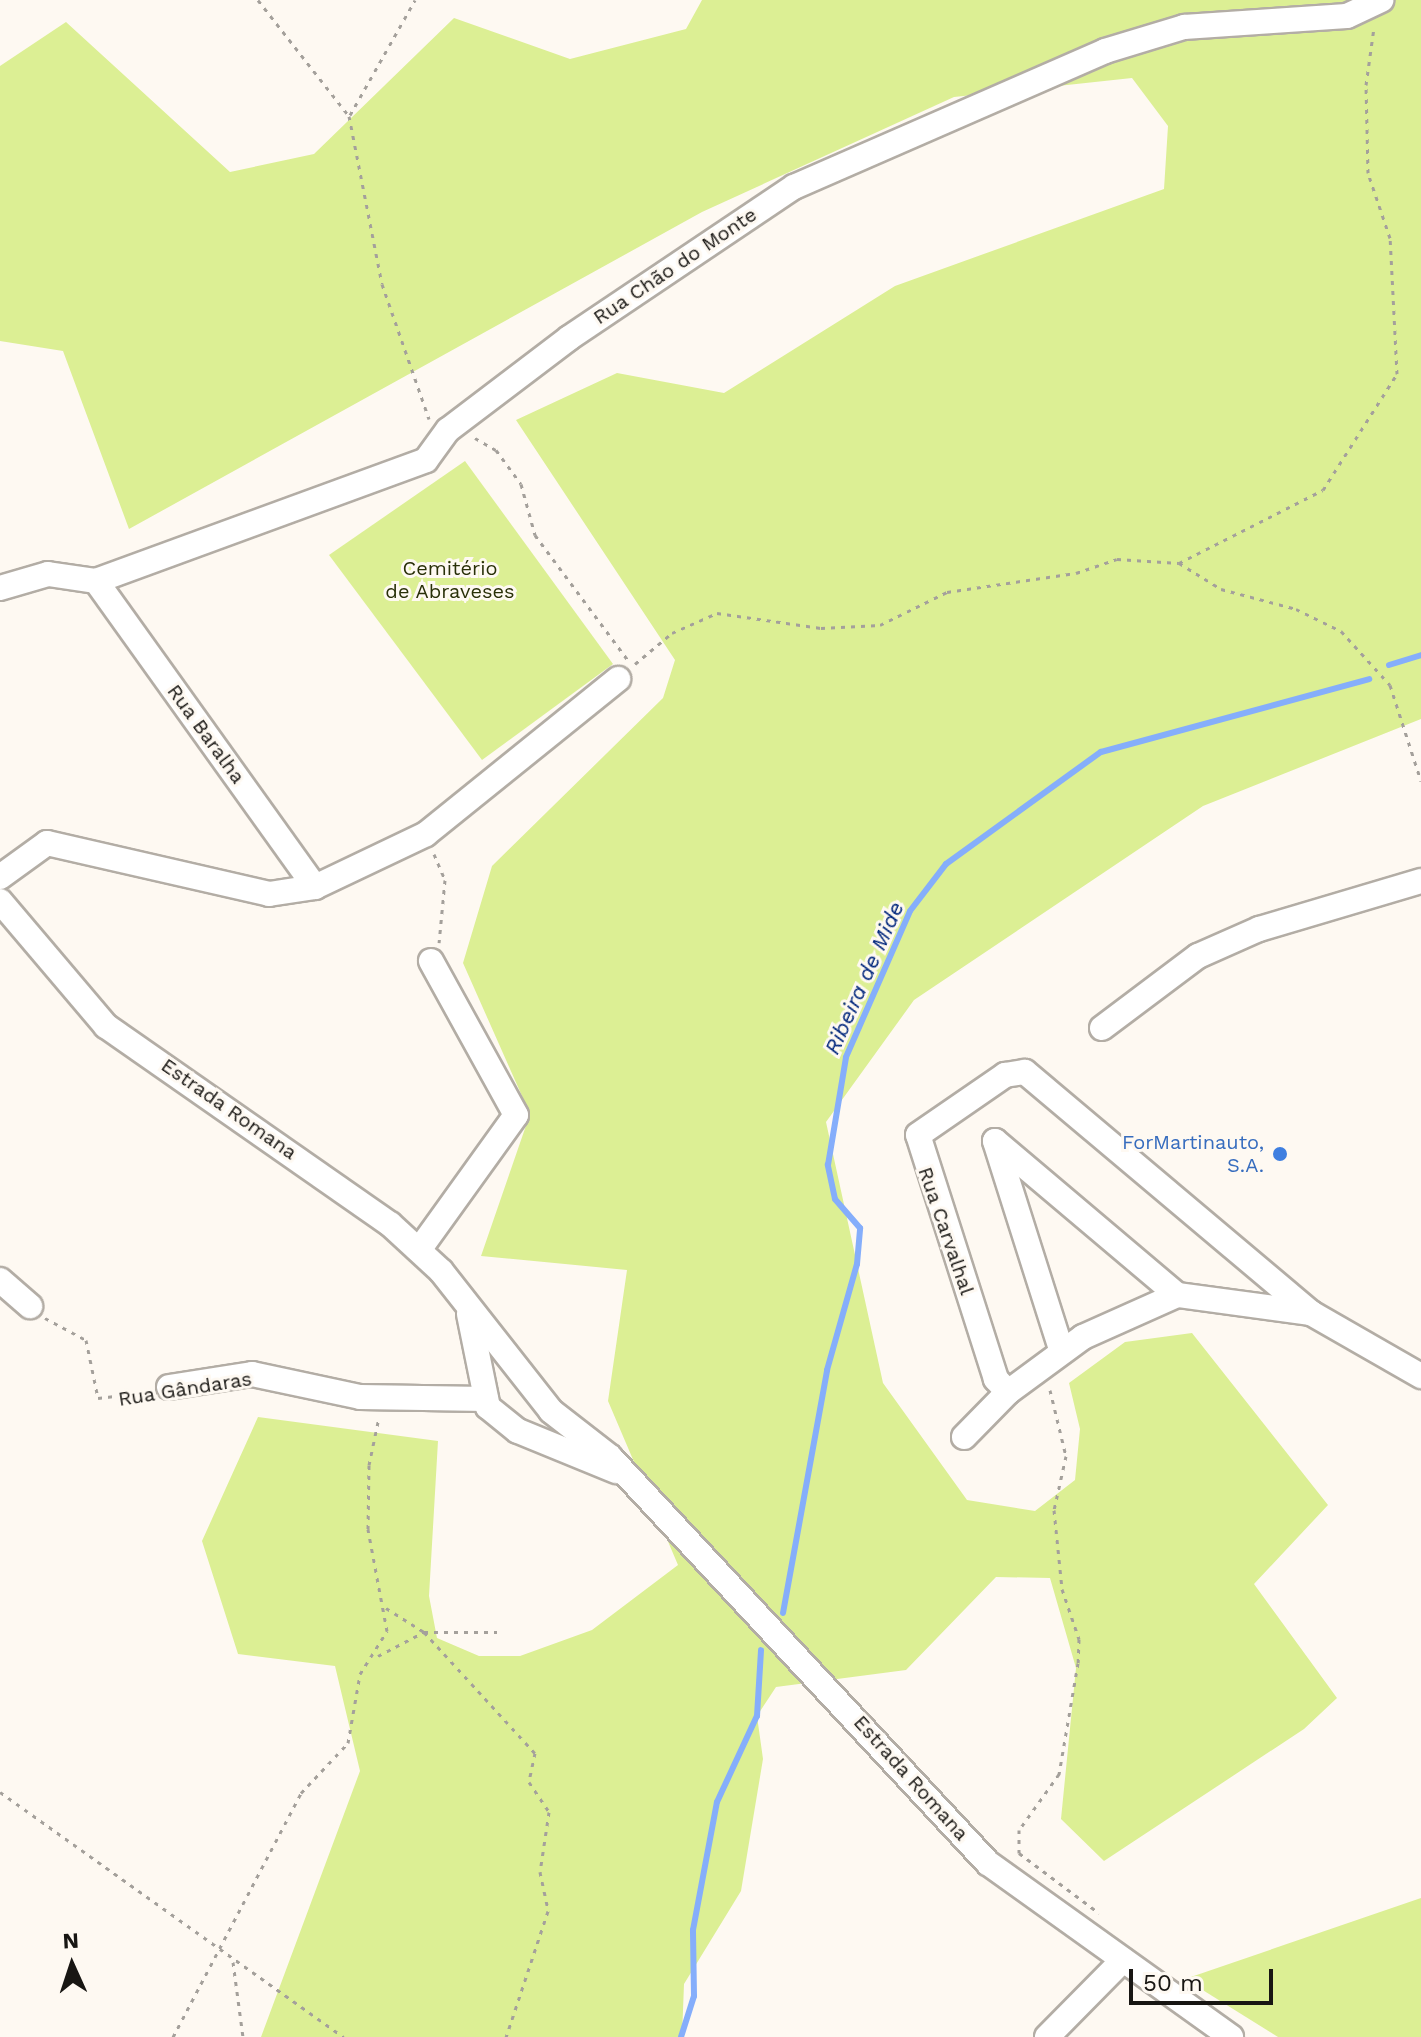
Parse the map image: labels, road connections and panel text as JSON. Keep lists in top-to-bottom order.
{
  "streets": {
    "street": [
      "Rua Chão do Monte",
      "Rua Baralha",
      "Estrada Romana",
      "Rua Carvalhal",
      "Rua Gândaras"
    ]
  },
  "crossings": [
    ["Rua Chão do Monte", "Rua Baralha"],
    ["Estrada Romana", "Rua Gândaras"]
  ],
  "water": ["Ribeira de Mide"],
  "parks": ["Cemitério de Abraveses"],
  "places": ["ForMartinauto, S.A."],
  "scale_bar": "50 m",
  "north": "top"
}
